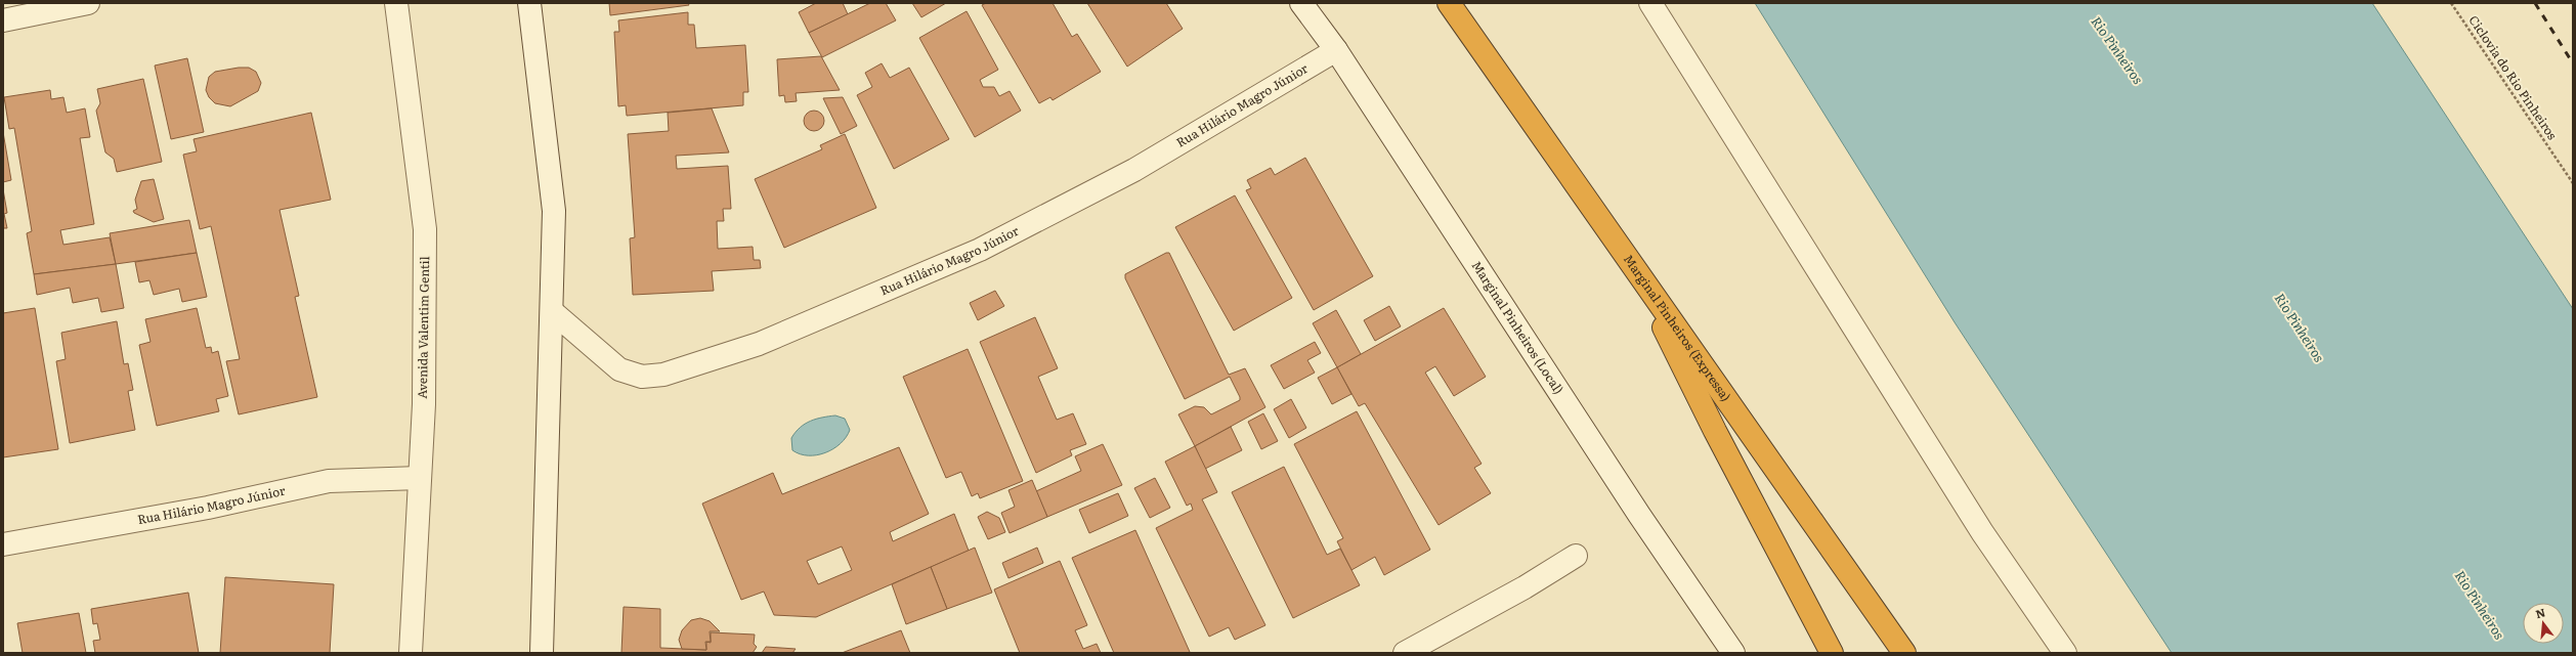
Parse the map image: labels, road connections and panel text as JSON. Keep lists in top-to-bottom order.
{
  "streets": {
    "highway": ["Marginal Pinheiros (Expressa)"],
    "street": ["Rua Hilário Magro Júnior", "Avenida Valentim Gentil", "Marginal Pinheiros (Local)"],
    "path": ["Ciclovia do Rio Pinheiros"]
  },
  "crossings": [
    ["Rua Hilário Magro Júnior", "Avenida Valentim Gentil"],
    ["Rua Hilário Magro Júnior", "Marginal Pinheiros (Local)"]
  ],
  "water": ["Rio Pinheiros"],
  "north": "top"
}
